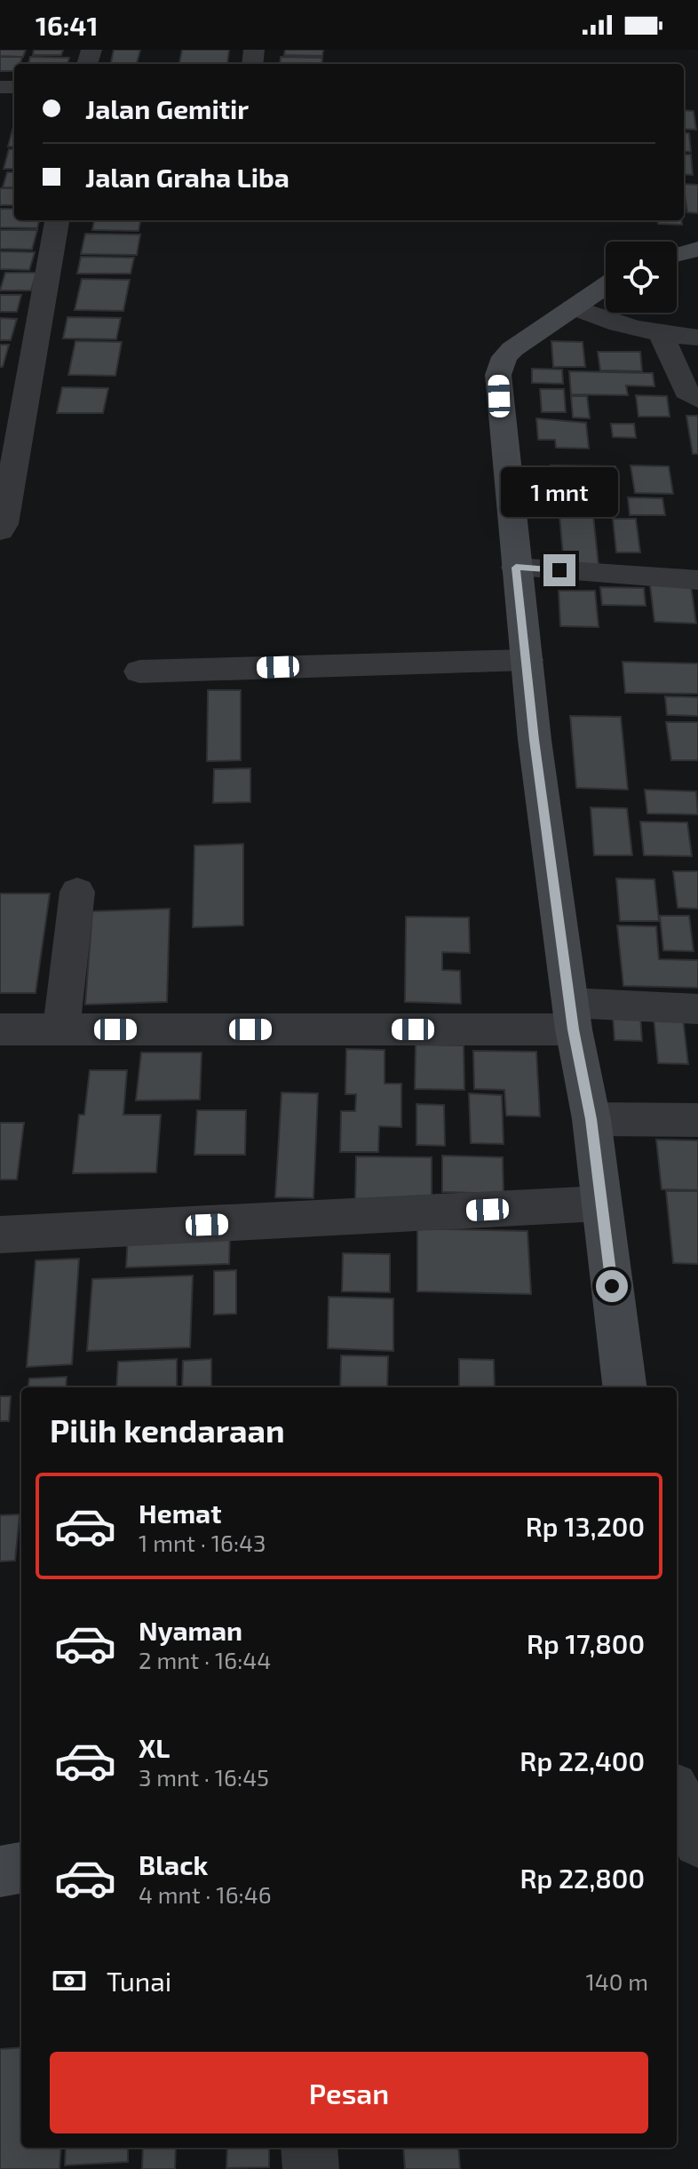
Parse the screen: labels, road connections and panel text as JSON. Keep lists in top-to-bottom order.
{
  "page": {
    "status": "16:41",
    "banner": ["Jalan Gemitir", "Jalan Graha Liba"],
    "bubble": "1 mnt",
    "heading": "Pilih kendaraan",
    "list": [
      {
        "name": "Hemat",
        "note": "1 mnt · 16:43",
        "value": "Rp 13,200"
      },
      {
        "name": "Nyaman",
        "note": "2 mnt · 16:44",
        "value": "Rp 17,800"
      },
      {
        "name": "XL",
        "note": "3 mnt · 16:45",
        "value": "Rp 22,400"
      },
      {
        "name": "Black",
        "note": "4 mnt · 16:46",
        "value": "Rp 22,800"
      }
    ],
    "pay": ["Tunai", "140 m"],
    "buttons": "Pesan"
  }
}
